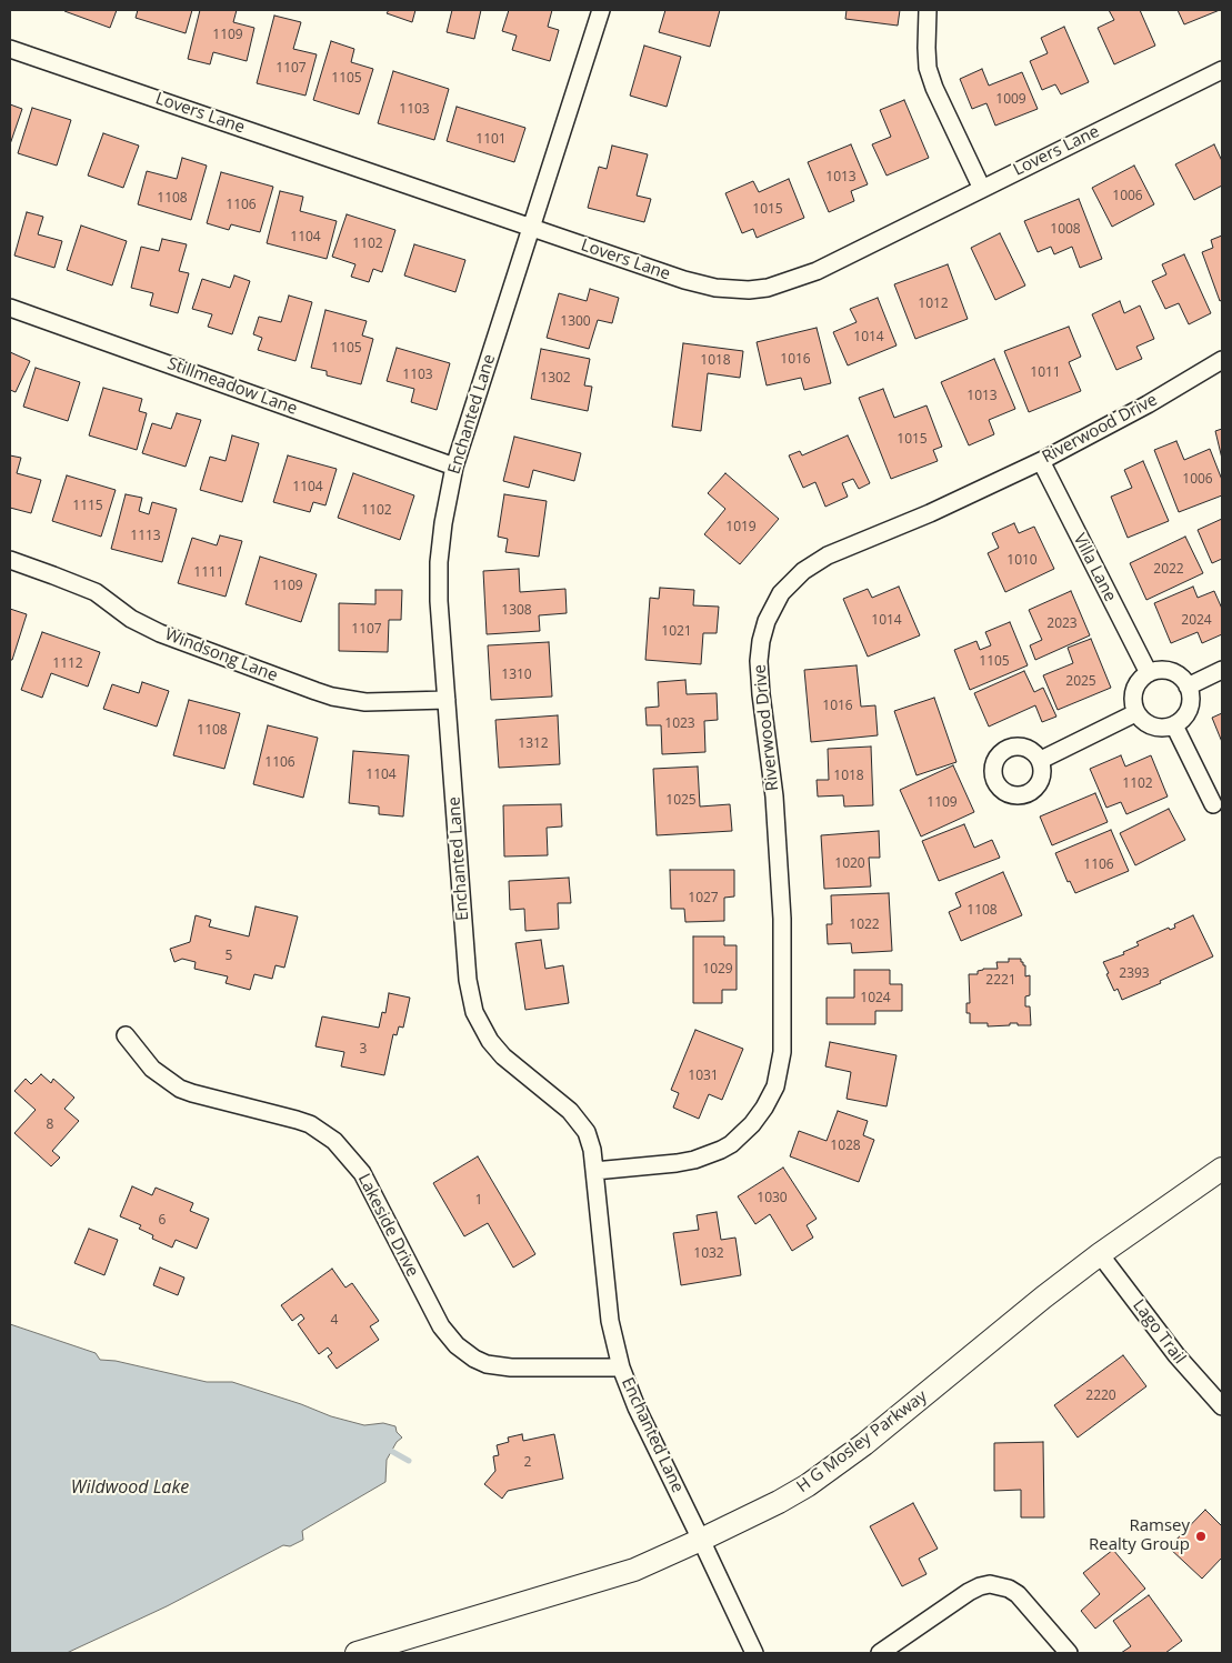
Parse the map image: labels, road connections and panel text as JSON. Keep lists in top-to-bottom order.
{
  "streets": {
    "main road": ["H G Mosley Parkway"],
    "street": [
      "Lovers Lane",
      "Stillmeadow Lane",
      "Enchanted Lane",
      "Riverwood Drive",
      "Villa Lane",
      "Windsong Lane",
      "Lakeside Drive",
      "Lago Trail"
    ]
  },
  "crossings": [
    ["Lovers Lane", "Enchanted Lane"],
    ["Stillmeadow Lane", "Enchanted Lane"],
    ["Enchanted Lane", "Riverwood Drive"],
    ["Enchanted Lane", "Windsong Lane"],
    ["Enchanted Lane", "Lakeside Drive"],
    ["Enchanted Lane", "H G Mosley Parkway"],
    ["Riverwood Drive", "Villa Lane"],
    ["Lago Trail", "H G Mosley Parkway"]
  ],
  "water": ["Wildwood Lake"],
  "places": ["Ramsey Realty Group"],
  "house_numbers": [
    "1109",
    "1107",
    "1105",
    "1009",
    "1103",
    "1101",
    "1013",
    "1006",
    "1108",
    "1106",
    "1015",
    "1008",
    "1104",
    "1102",
    "1012",
    "1300",
    "1014",
    "1105",
    "1016",
    "1018",
    "1011",
    "1103",
    "1302",
    "1013",
    "1015",
    "1006",
    "1104",
    "1115",
    "1102",
    "1019",
    "1113",
    "1010",
    "2022",
    "1111",
    "1109",
    "1308",
    "1014",
    "2024",
    "2023",
    "1107",
    "1021",
    "1105",
    "1112",
    "1310",
    "2025",
    "1016",
    "1023",
    "1108",
    "1312",
    "1106",
    "1104",
    "1018",
    "1102",
    "1025",
    "1109",
    "1020",
    "1106",
    "1027",
    "1108",
    "1022",
    "5",
    "1029",
    "2393",
    "2221",
    "1024",
    "3",
    "1031",
    "8",
    "1028",
    "1030",
    "1",
    "6",
    "1032",
    "4",
    "2220",
    "2"
  ]
}
